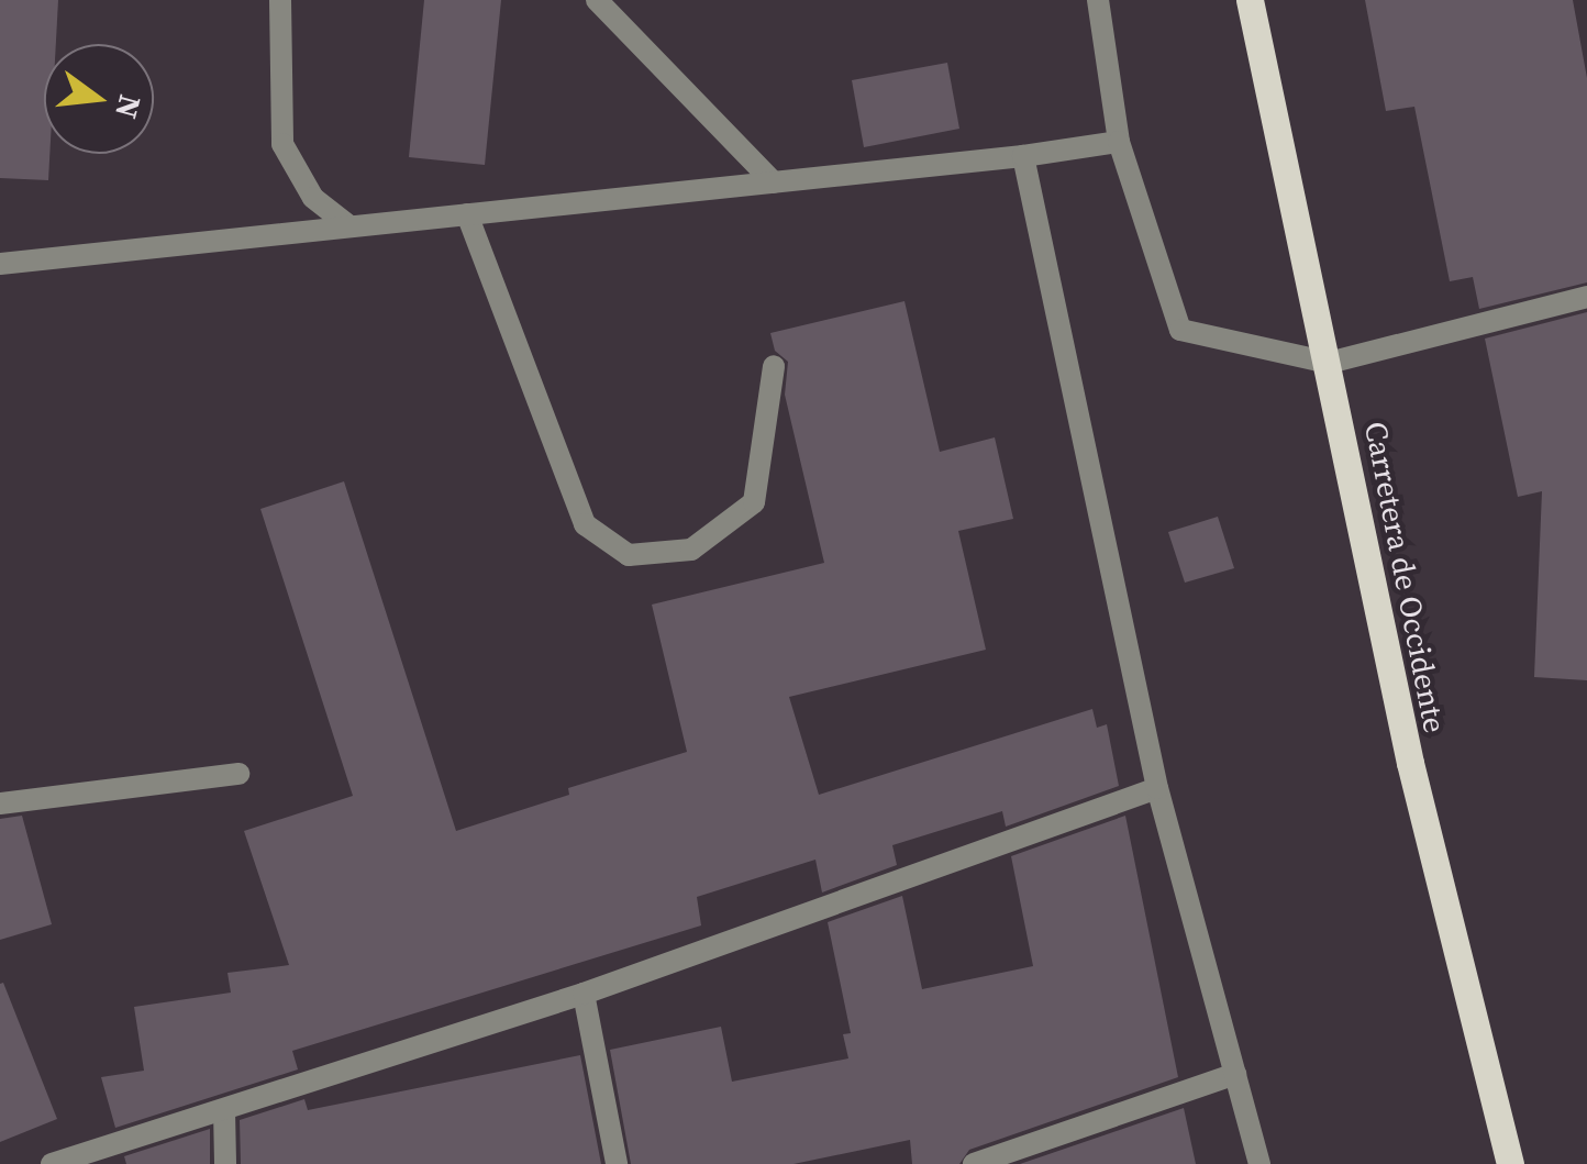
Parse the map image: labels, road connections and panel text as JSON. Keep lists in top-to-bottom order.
{
  "streets": {
    "main road": ["Carretera de Occidente"]
  },
  "north": "right"
}
